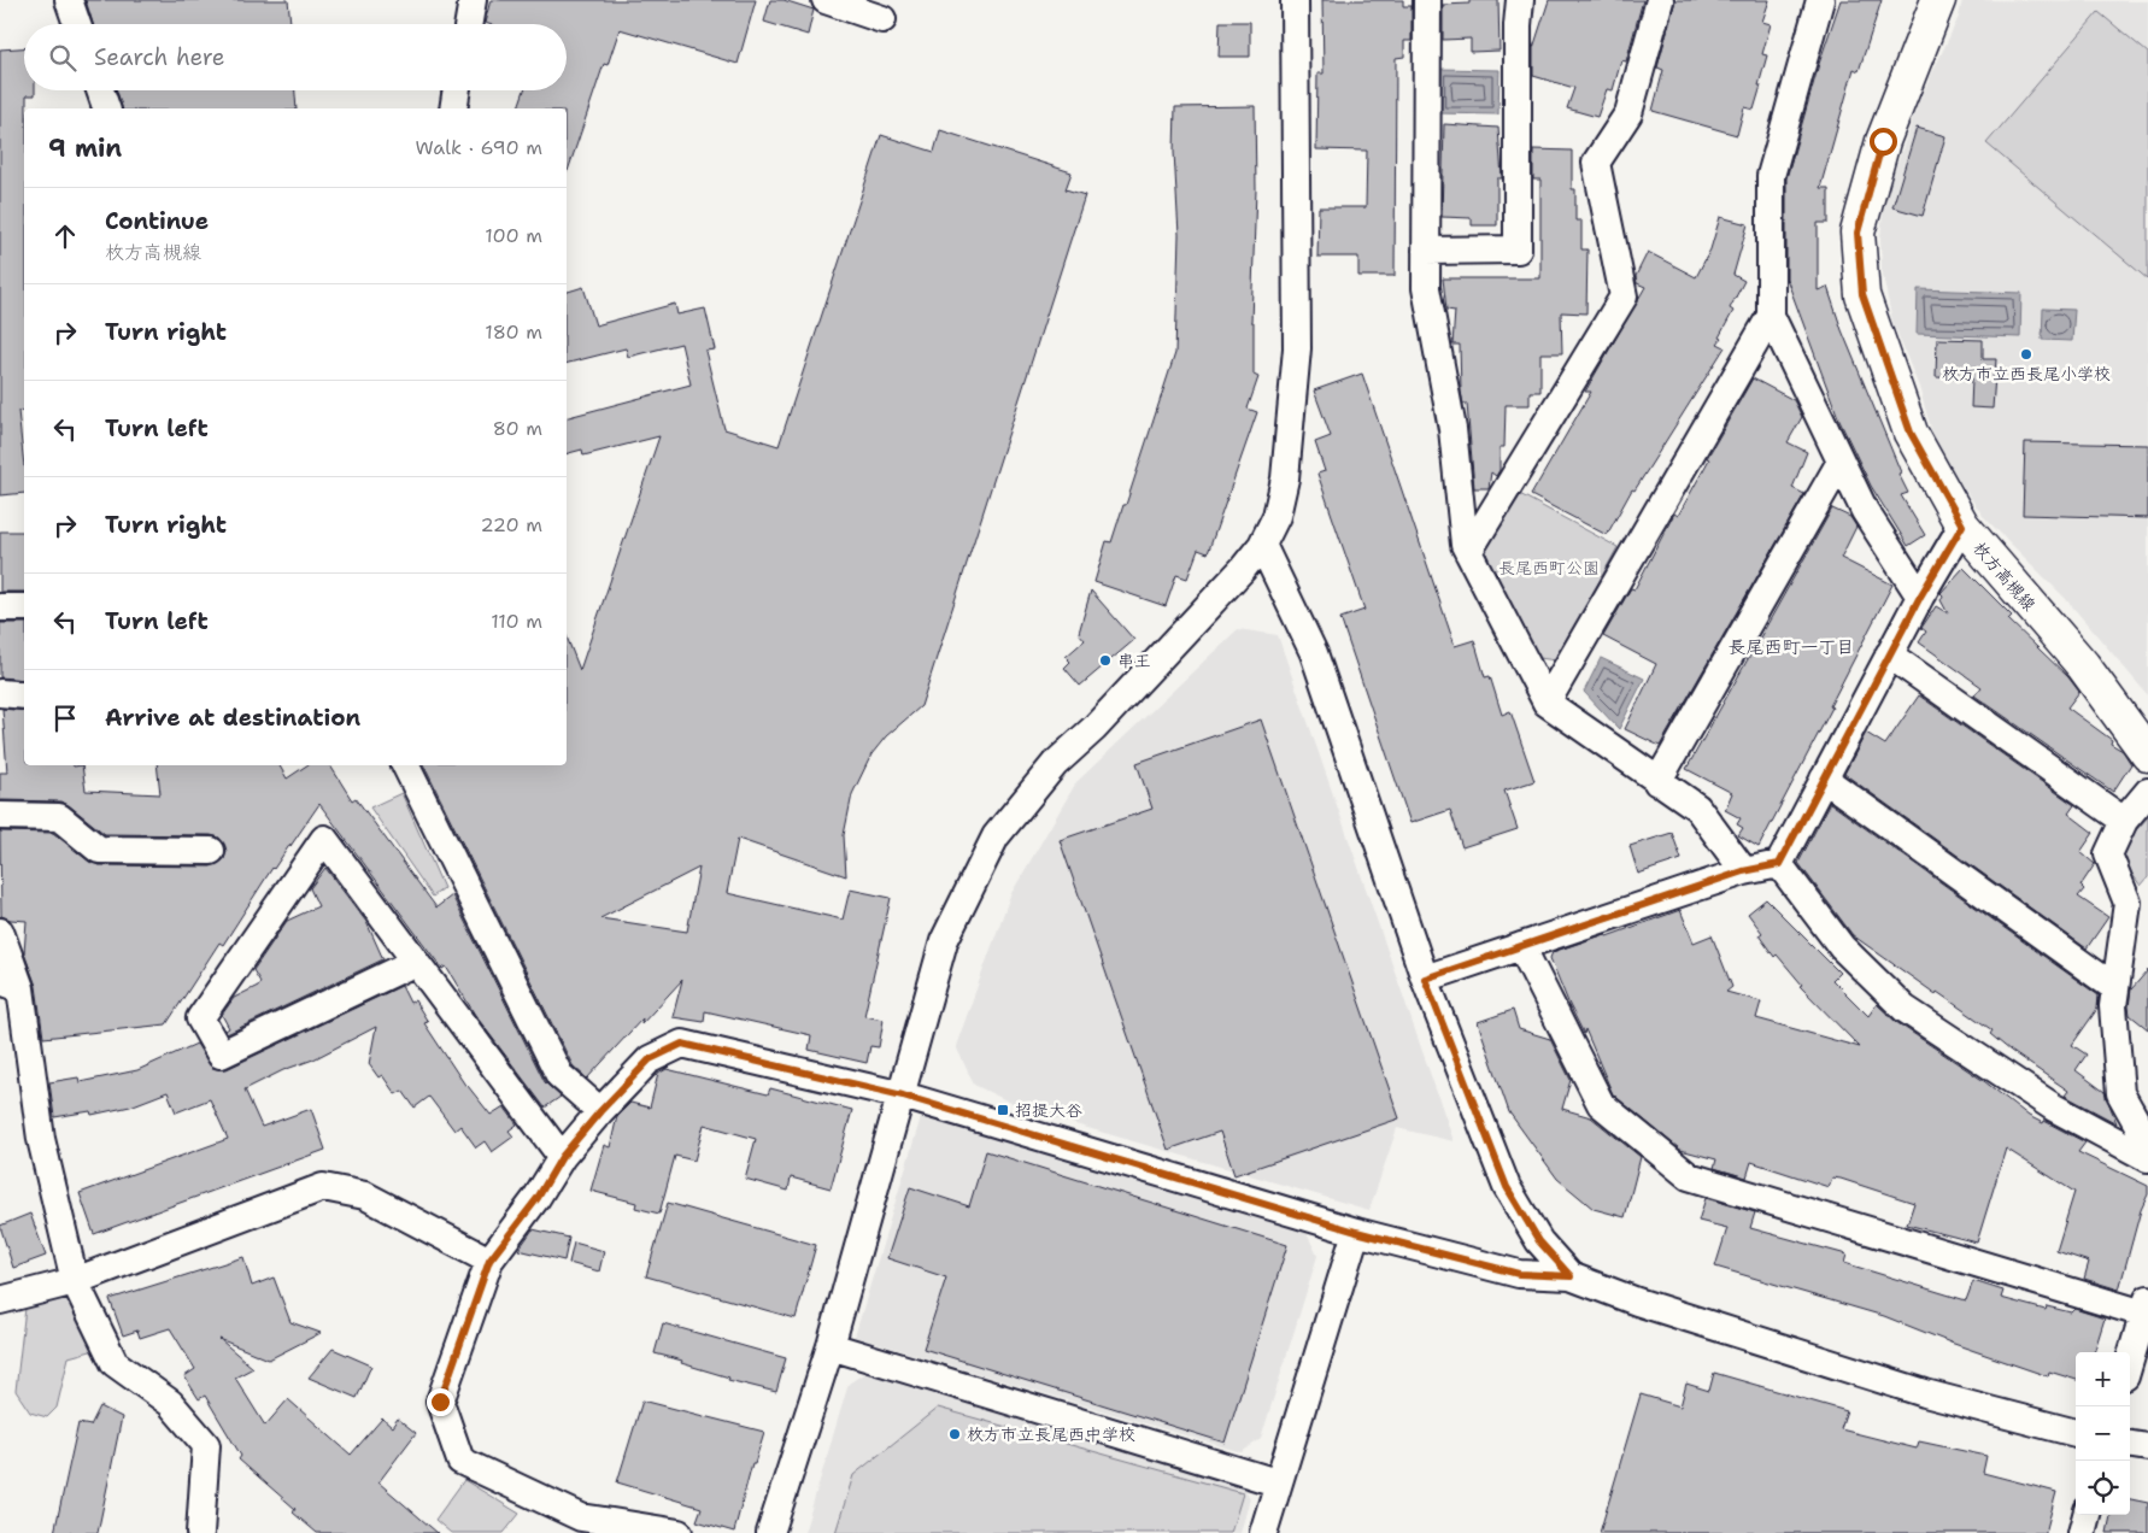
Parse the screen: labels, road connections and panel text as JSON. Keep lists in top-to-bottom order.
{
  "streets": {
    "main road": ["枚方高槻線"]
  },
  "districts": ["長尾西町一丁目"],
  "parks": ["長尾西町公園"],
  "places": {
    "other": ["枚方市立西長尾小学校", "串王", "枚方市立長尾西中学校"],
    "transit": ["招提大谷"]
  },
  "page": {
    "search": "Search here",
    "heading": ["9 min", "Walk · 690 m"],
    "list": [
      ["Continue", "枚方高槻線", "100 m"],
      ["Turn right", "180 m"],
      ["Turn left", "80 m"],
      ["Turn right", "220 m"],
      ["Turn left", "110 m"],
      "Arrive at destination"
    ],
    "map_buttons": ["+", "−"]
  }
}
